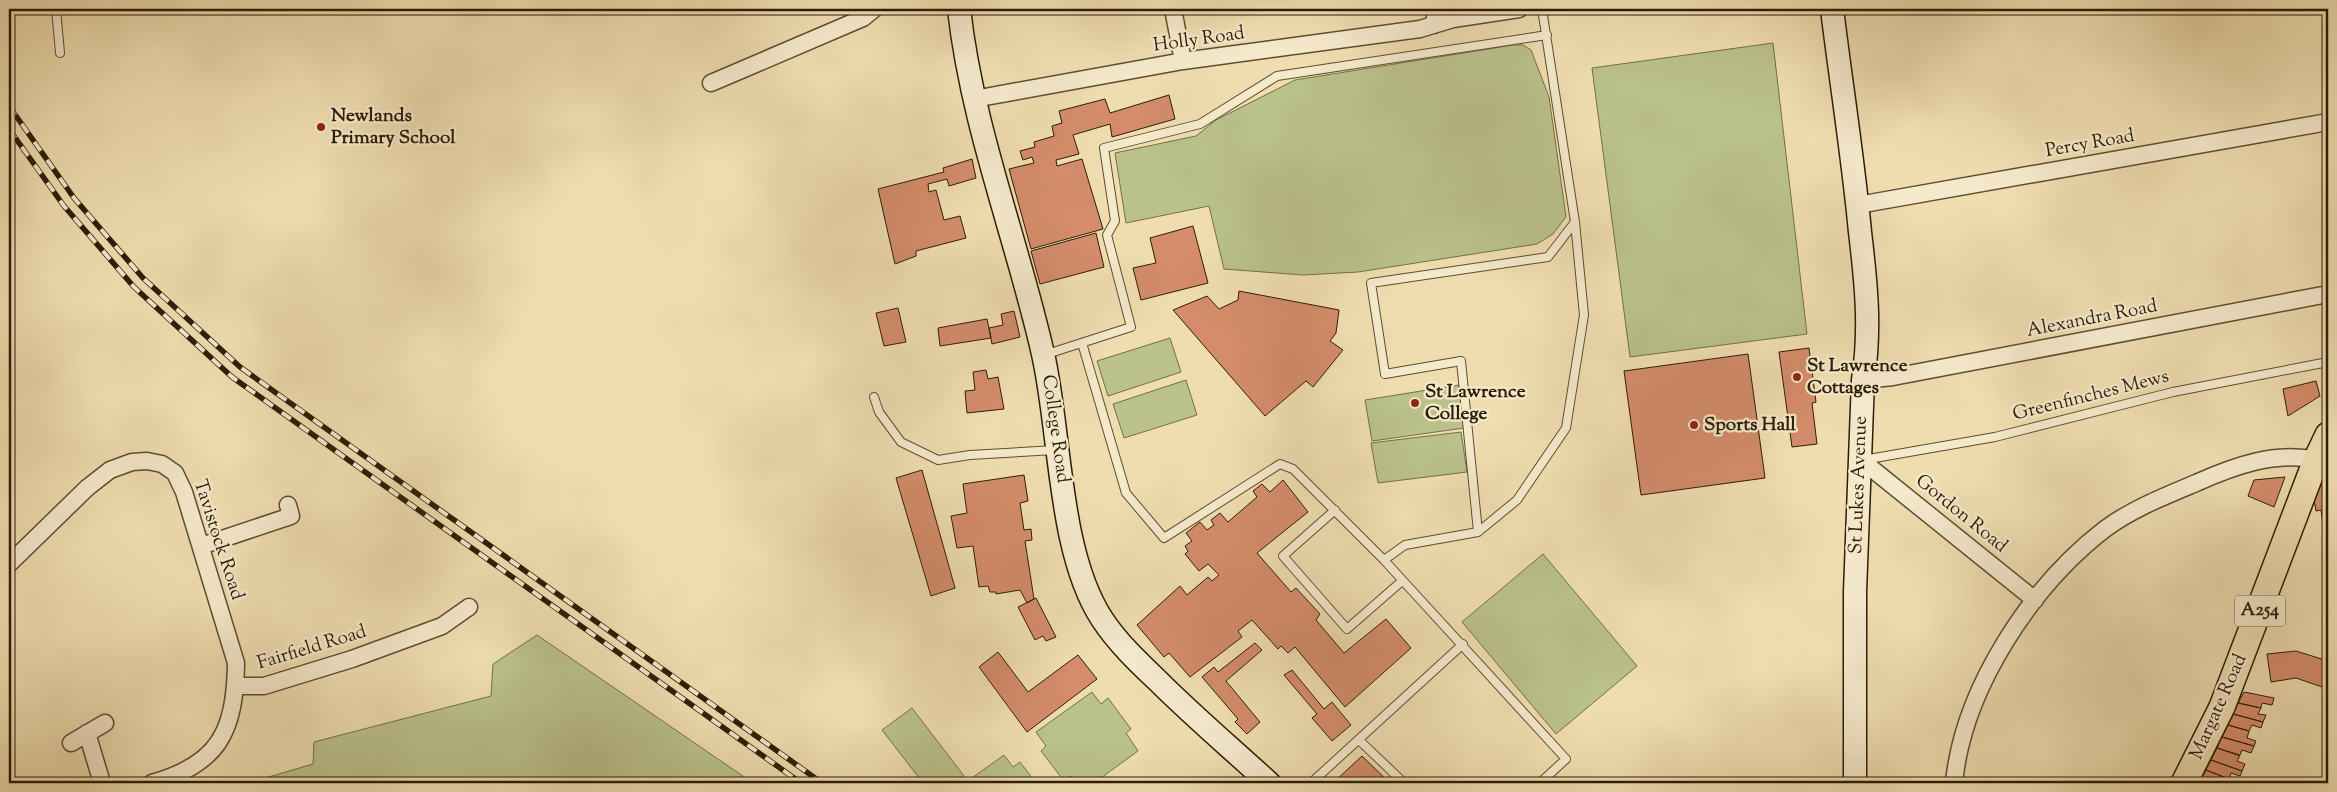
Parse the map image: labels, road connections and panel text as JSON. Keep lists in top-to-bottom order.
{
  "streets": {
    "main road": ["A254", "Margate Road"],
    "street": [
      "Holly Road",
      "Percy Road",
      "Alexandra Road",
      "College Road",
      "St Lukes Avenue",
      "Gordon Road",
      "Tavistock Road",
      "Fairfield Road"
    ],
    "lane": ["Greenfinches Mews"]
  },
  "crossings": [
    ["Holly Road", "College Road"],
    ["Percy Road", "St Lukes Avenue"],
    ["Alexandra Road", "St Lukes Avenue"],
    ["Greenfinches Mews", "St Lukes Avenue"],
    ["Greenfinches Mews", "Gordon Road"],
    ["St Lukes Avenue", "Gordon Road"],
    ["Tavistock Road", "Fairfield Road"]
  ],
  "places": [
    "Newlands Primary School",
    "St Lawrence Cottages",
    "St Lawrence College",
    "Sports Hall"
  ]
}
